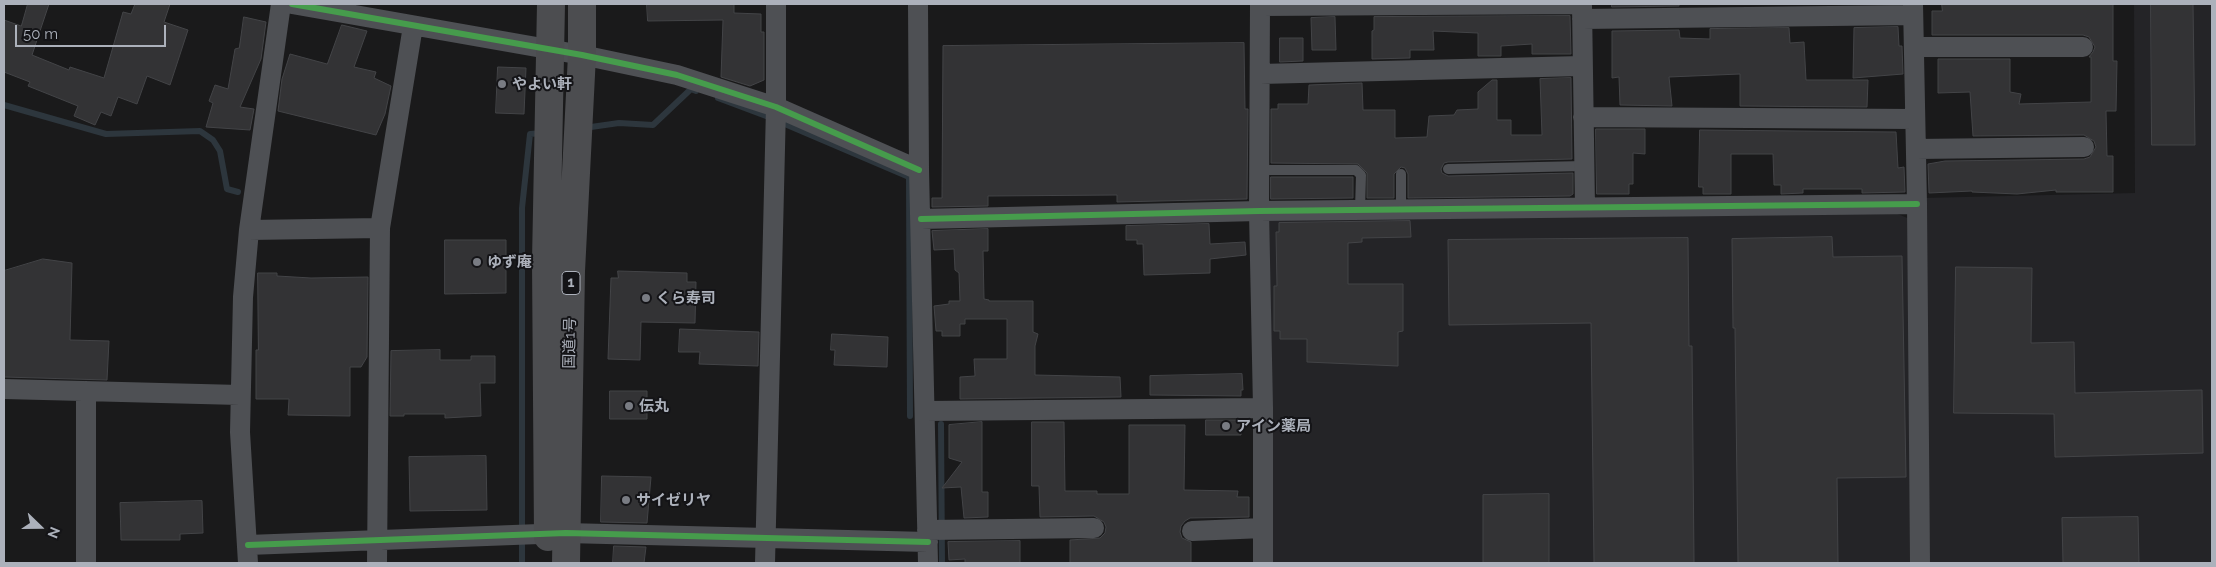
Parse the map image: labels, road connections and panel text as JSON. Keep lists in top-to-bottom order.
{
  "streets": {
    "highway": ["1", "国道1号"]
  },
  "places": [
    "やよい軒",
    "ゆず庵",
    "くら寿司",
    "伝丸",
    "アイン薬局",
    "サイゼリヤ"
  ],
  "scale_bar": "50 m",
  "north": "right"
}
